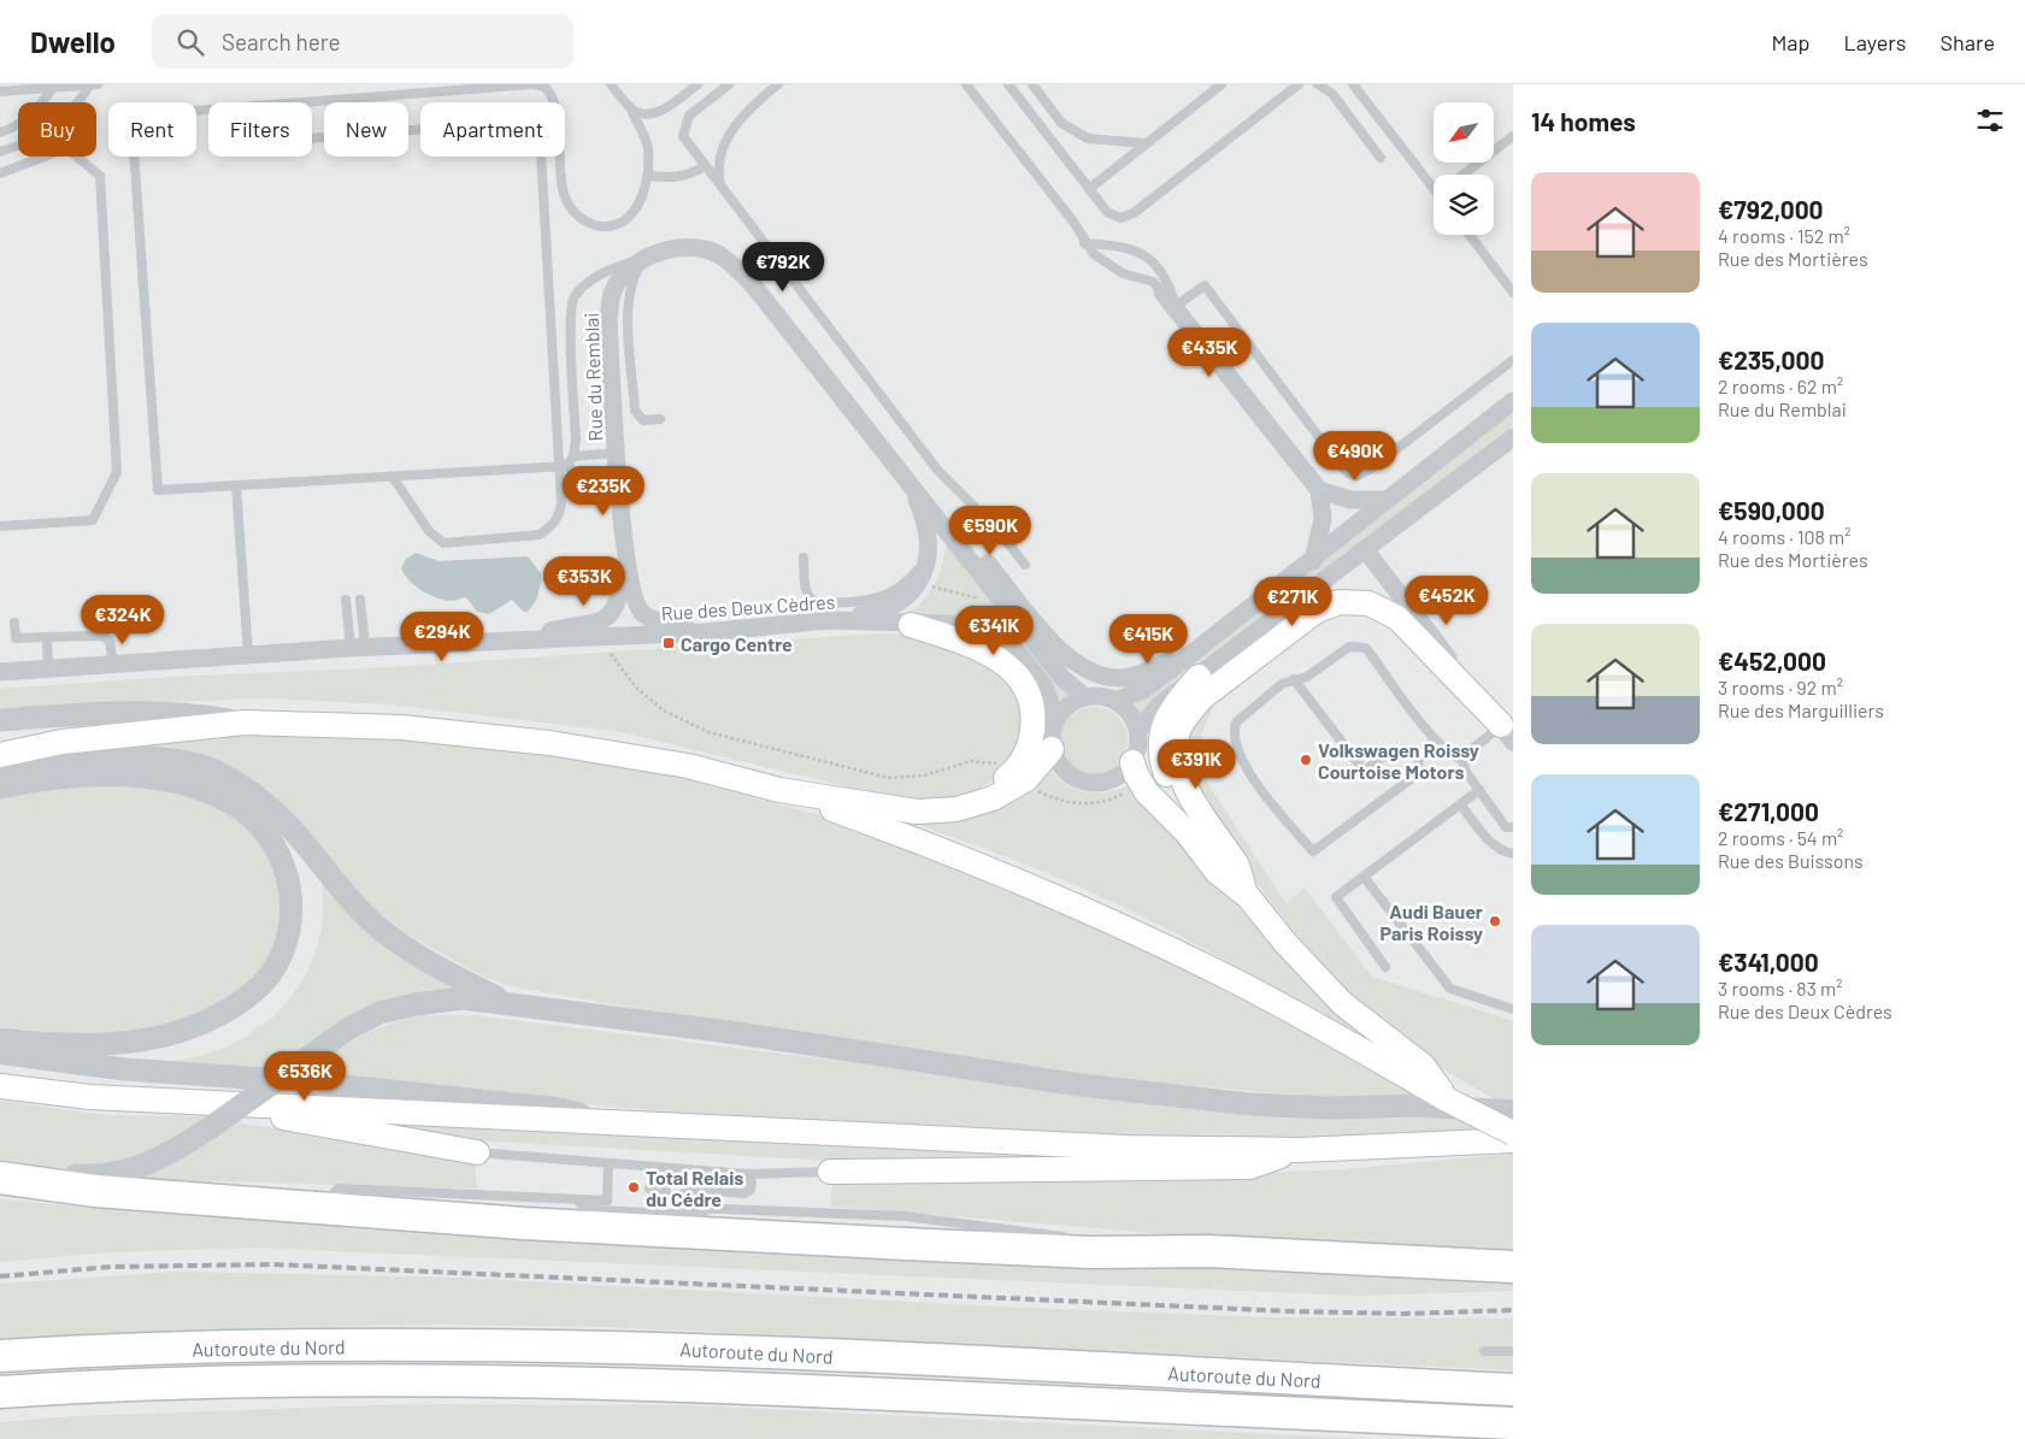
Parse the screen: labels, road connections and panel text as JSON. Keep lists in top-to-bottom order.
{
  "streets": {
    "highway": ["Autoroute du Nord"],
    "street": ["Rue du Remblai", "Rue des Deux Cèdres"]
  },
  "crossings": [
    ["Rue du Remblai", "Rue des Deux Cèdres"]
  ],
  "places": {
    "transit": ["Cargo Centre"],
    "other": ["Volkswagen Roissy Courtoise Motors", "Audi Bauer Paris Roissy", "Total Relais du Cédre"]
  },
  "north": "bottom left",
  "page": {
    "header": "Dwello",
    "search": "Search here",
    "nav": ["Map", "Layers", "Share"],
    "heading": "14 homes",
    "chip": [
      "Buy",
      "Rent",
      "Filters",
      "New",
      "Apartment"
    ],
    "list": [
      {
        "name": "€792,000",
        "note": "4 rooms · 152 m² · Rue des Mortières"
      },
      {
        "name": "€235,000",
        "note": "2 rooms · 62 m² · Rue du Remblai"
      },
      {
        "name": "€590,000",
        "note": "4 rooms · 108 m² · Rue des Mortières"
      },
      {
        "name": "€452,000",
        "note": "3 rooms · 92 m² · Rue des Marguilliers"
      },
      {
        "name": "€271,000",
        "note": "2 rooms · 54 m² · Rue des Buissons"
      },
      {
        "name": "€341,000",
        "note": "3 rooms · 83 m² · Rue des Deux Cèdres"
      }
    ],
    "price": [
      "€792K",
      "€435K",
      "€490K",
      "€235K",
      "€590K",
      "€353K",
      "€452K",
      "€271K",
      "€324K",
      "€341K",
      "€294K",
      "€415K",
      "€391K",
      "€536K"
    ]
  }
}
